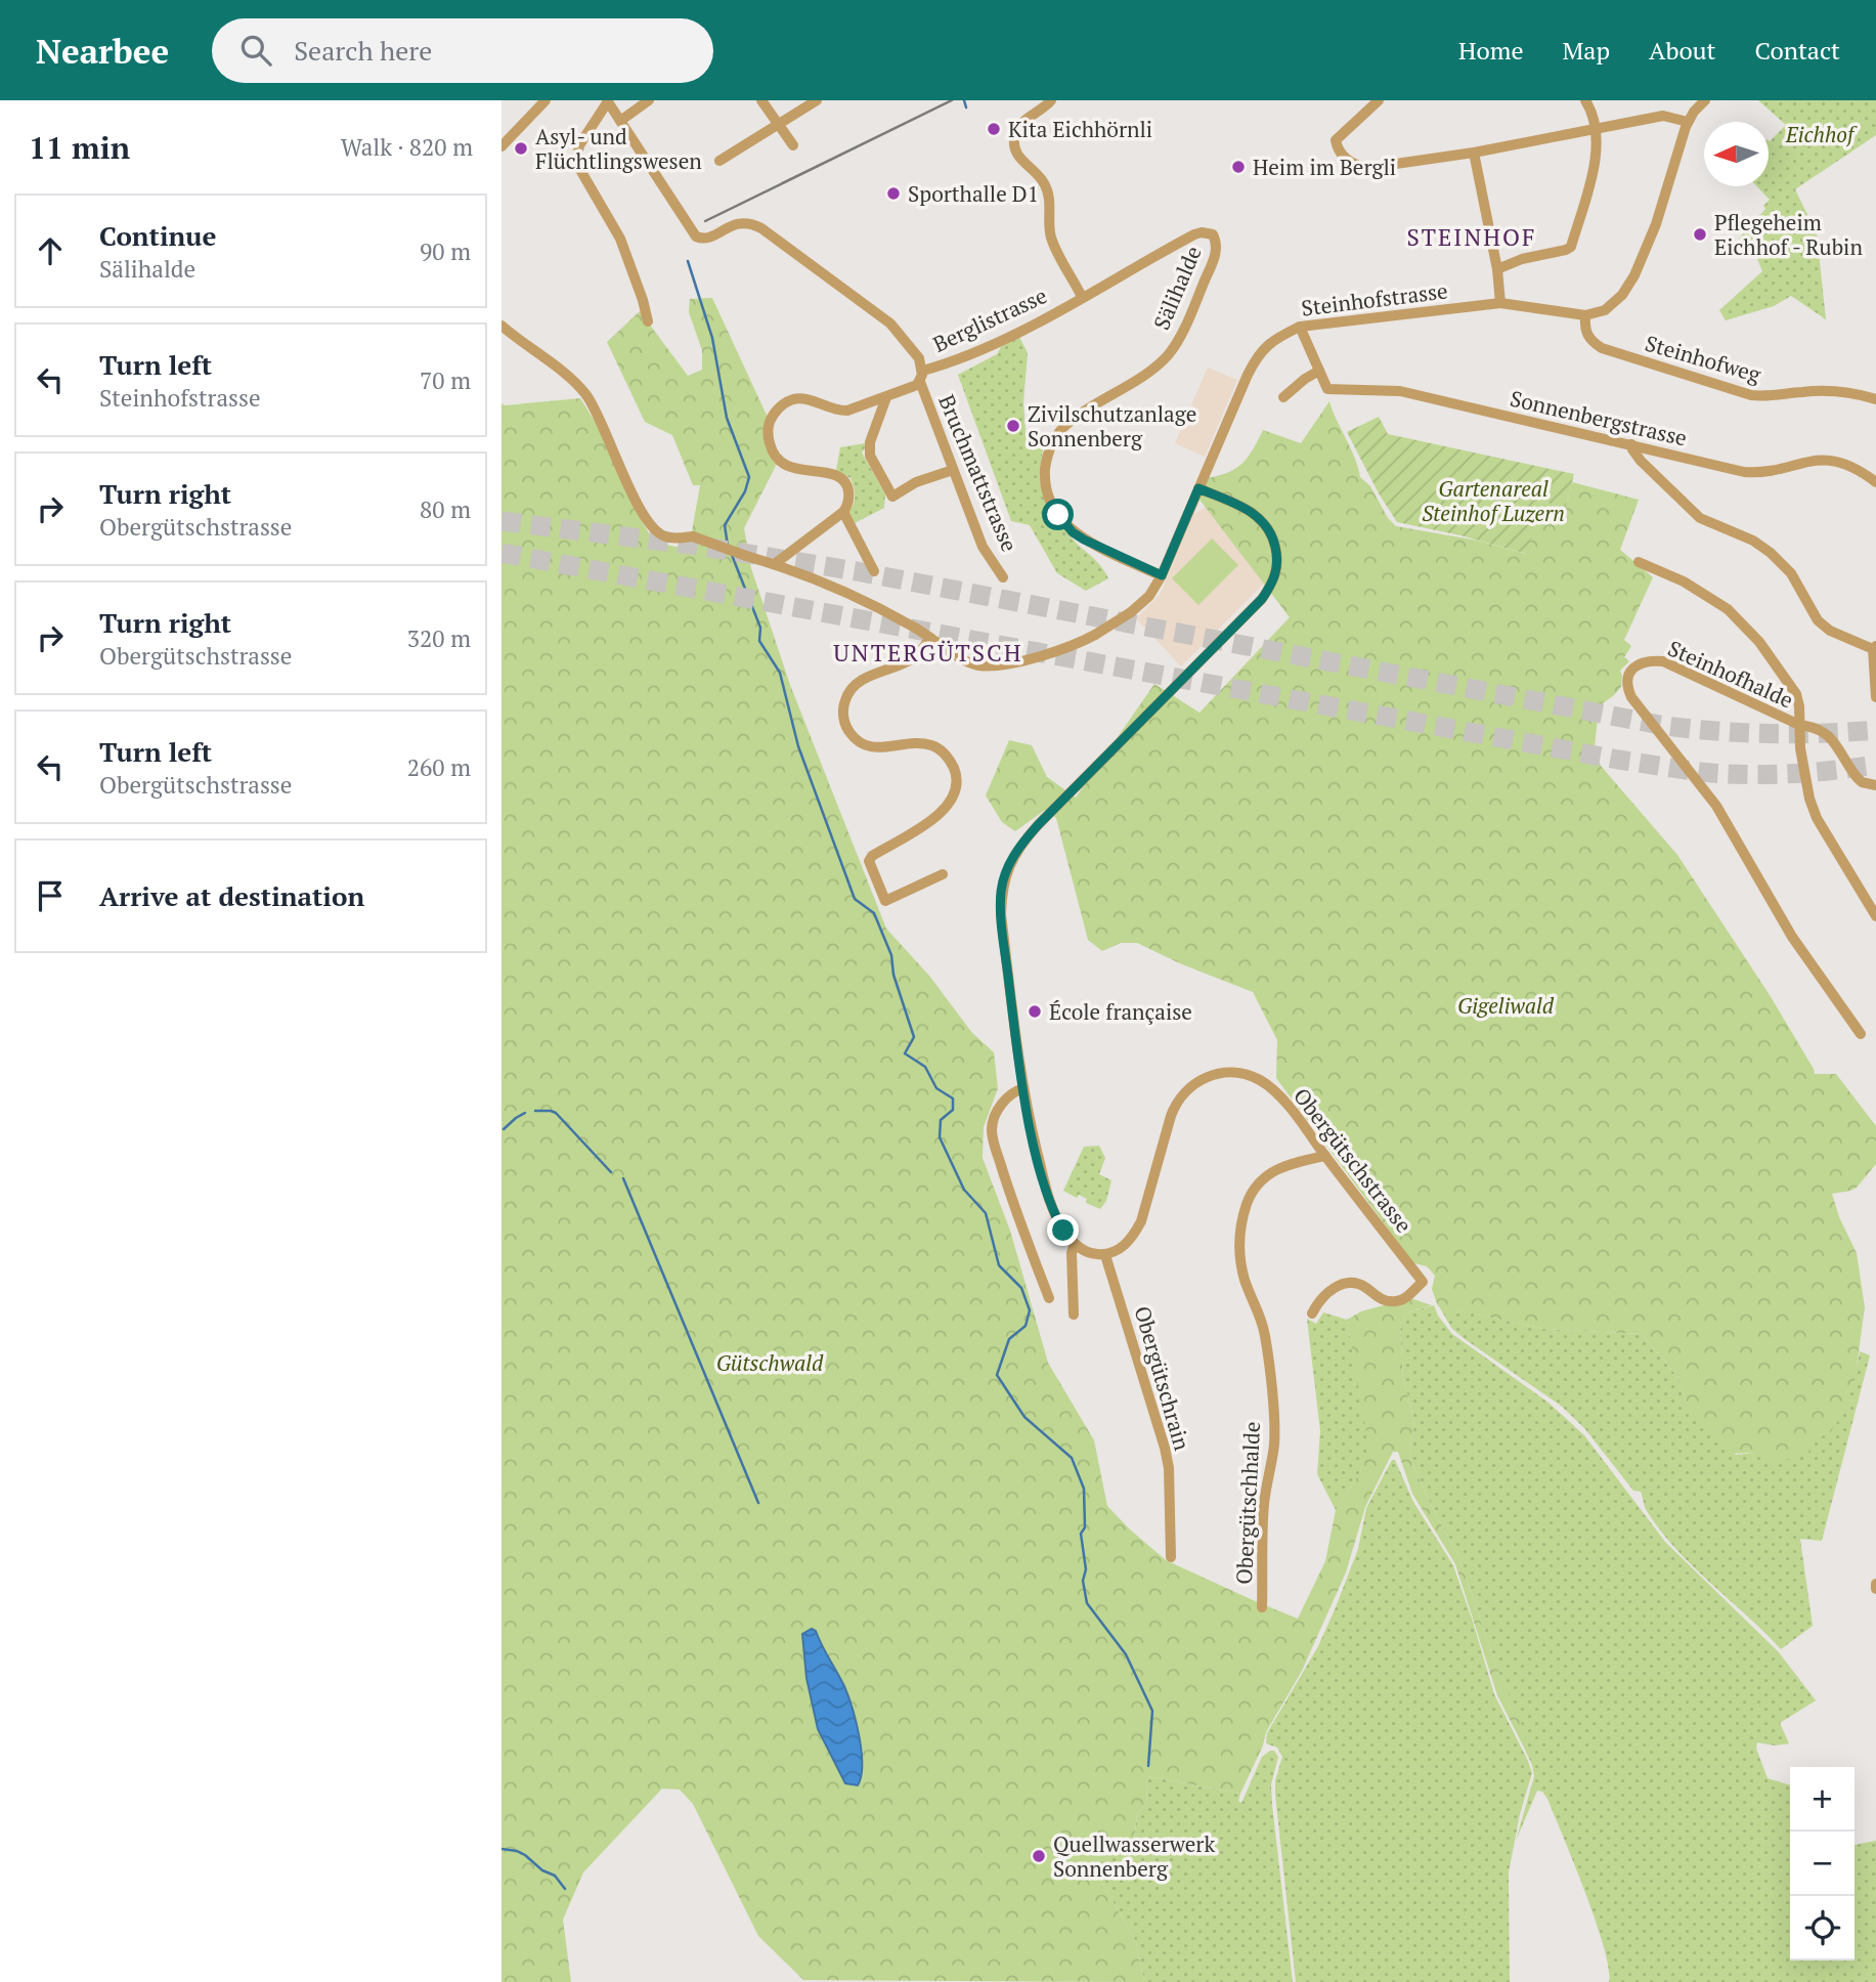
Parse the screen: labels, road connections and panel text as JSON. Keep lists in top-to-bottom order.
{
  "streets": {
    "street": [
      "Sälihalde",
      "Steinhofstrasse",
      "Berglistrasse",
      "Steinhofweg",
      "Sonnenbergstrasse",
      "Bruchmattstrasse",
      "Steinhofhalde",
      "Obergütschstrasse",
      "Obergütschrain",
      "Obergütschhalde"
    ]
  },
  "crossings": [
    ["Sälihalde", "Steinhofstrasse"],
    ["Sälihalde", "Berglistrasse"],
    ["Steinhofstrasse", "Steinhofweg"],
    ["Steinhofstrasse", "Sonnenbergstrasse"],
    ["Berglistrasse", "Bruchmattstrasse"],
    ["Obergütschstrasse", "Obergütschrain"],
    ["Obergütschstrasse", "Obergütschhalde"]
  ],
  "districts": ["STEINHOF", "UNTERGÜTSCH"],
  "parks": [
    "Eichhof",
    "Gartenareal Steinhof Luzern",
    "Gigeliwald",
    "Gütschwald"
  ],
  "places": [
    "Kita Eichhörnli",
    "Asyl- und Flüchtlingswesen",
    "Heim im Bergli",
    "Sporthalle D1",
    "Pflegeheim Eichhof - Rubin",
    "Zivilschutzanlage Sonnenberg",
    "École française",
    "Quellwasserwerk Sonnenberg"
  ],
  "north": "left",
  "page": {
    "header": "Nearbee",
    "search": "Search here",
    "nav": [
      "Home",
      "Map",
      "About",
      "Contact"
    ],
    "heading": ["11 min", "Walk · 820 m"],
    "list": [
      ["Continue", "Sälihalde", "90 m"],
      ["Turn left", "Steinhofstrasse", "70 m"],
      ["Turn right", "Obergütschstrasse", "80 m"],
      ["Turn right", "Obergütschstrasse", "320 m"],
      ["Turn left", "Obergütschstrasse", "260 m"],
      "Arrive at destination"
    ],
    "map_buttons": ["+", "−"]
  }
}
